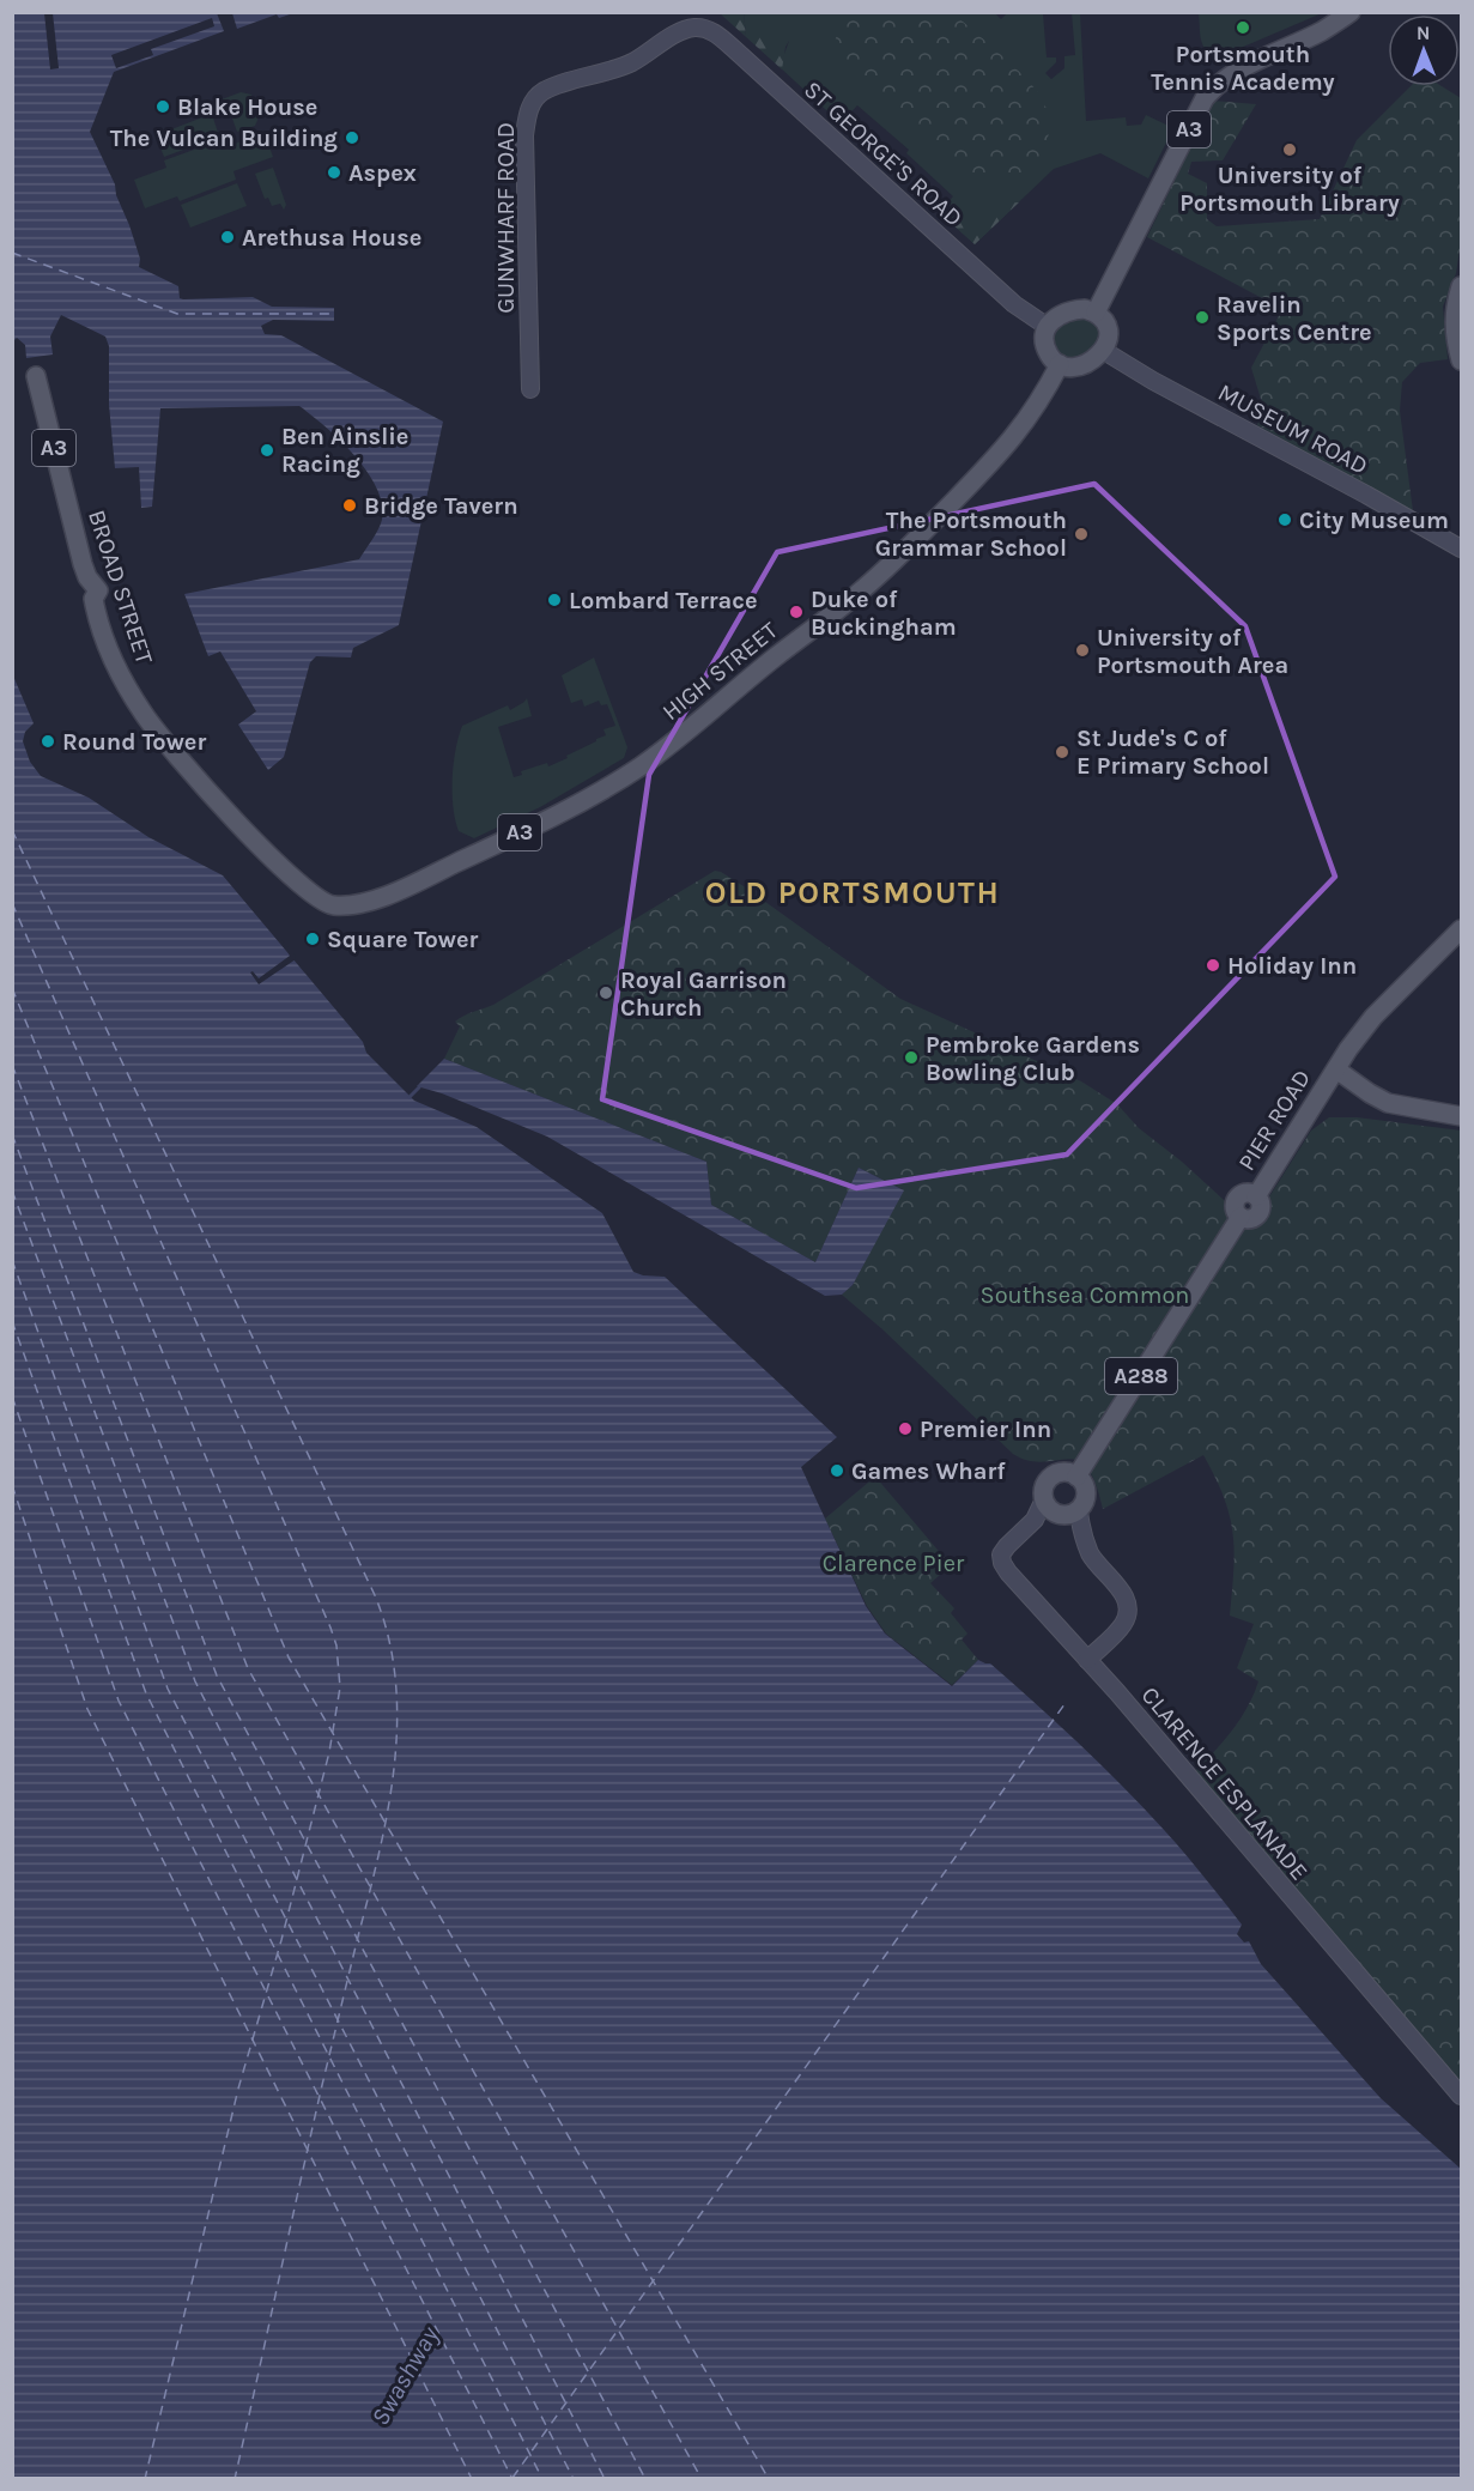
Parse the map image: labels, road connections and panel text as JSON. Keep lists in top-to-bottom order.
{
  "streets": {
    "main road": [
      "A3",
      "BROAD STREET",
      "HIGH STREET",
      "PIER ROAD",
      "A288"
    ],
    "street": [
      "ST GEORGE'S ROAD",
      "GUNWHARF ROAD",
      "MUSEUM ROAD",
      "CLARENCE ESPLANADE"
    ]
  },
  "crossings": [
    ["A3", "ST GEORGE'S ROAD"],
    ["A3", "MUSEUM ROAD"],
    ["A3", "HIGH STREET"],
    ["ST GEORGE'S ROAD", "GUNWHARF ROAD"],
    ["ST GEORGE'S ROAD", "MUSEUM ROAD"],
    ["ST GEORGE'S ROAD", "HIGH STREET"],
    ["MUSEUM ROAD", "HIGH STREET"],
    ["BROAD STREET", "HIGH STREET"],
    ["PIER ROAD", "A288"],
    ["PIER ROAD", "CLARENCE ESPLANADE"]
  ],
  "districts": ["OLD PORTSMOUTH"],
  "water": ["Swashway"],
  "parks": ["Southsea Common", "Clarence Pier"],
  "places": [
    "Portsmouth Tennis Academy",
    "Blake House",
    "The Vulcan Building",
    "University of Portsmouth Library",
    "Aspex",
    "Arethusa House",
    "Ravelin Sports Centre",
    "Ben Ainslie Racing",
    "Bridge Tavern",
    "City Museum",
    "The Portsmouth Grammar School",
    "Lombard Terrace",
    "Duke of Buckingham",
    "University of Portsmouth Area",
    "Round Tower",
    "St Jude's C of E Primary School",
    "Square Tower",
    "Holiday Inn",
    "Royal Garrison Church",
    "Pembroke Gardens Bowling Club",
    "Premier Inn",
    "Games Wharf"
  ],
  "north": "top"
}
